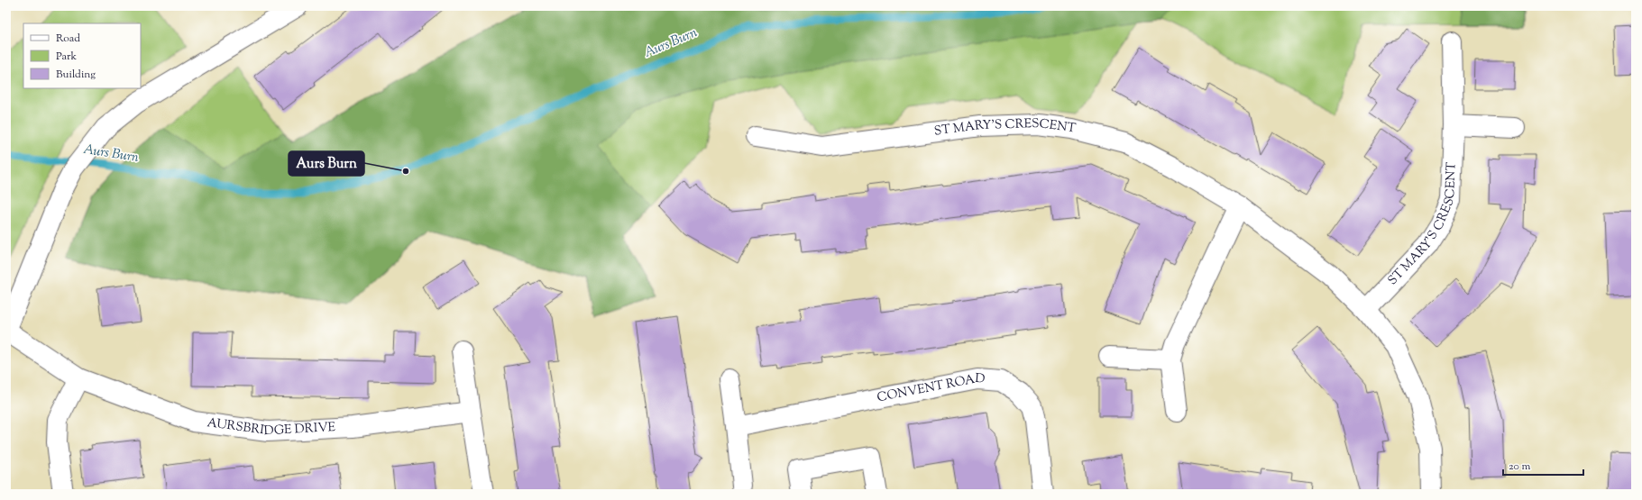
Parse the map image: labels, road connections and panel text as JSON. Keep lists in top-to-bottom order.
{
  "streets": {
    "street": ["ST MARY'S CRESCENT", "CONVENT ROAD", "AURSBRIDGE DRIVE"]
  },
  "water": ["Aurs Burn"],
  "places": ["Aurs Burn"],
  "legend": ["Road", "Park", "Building"],
  "scale_bar": "20 m"
}
